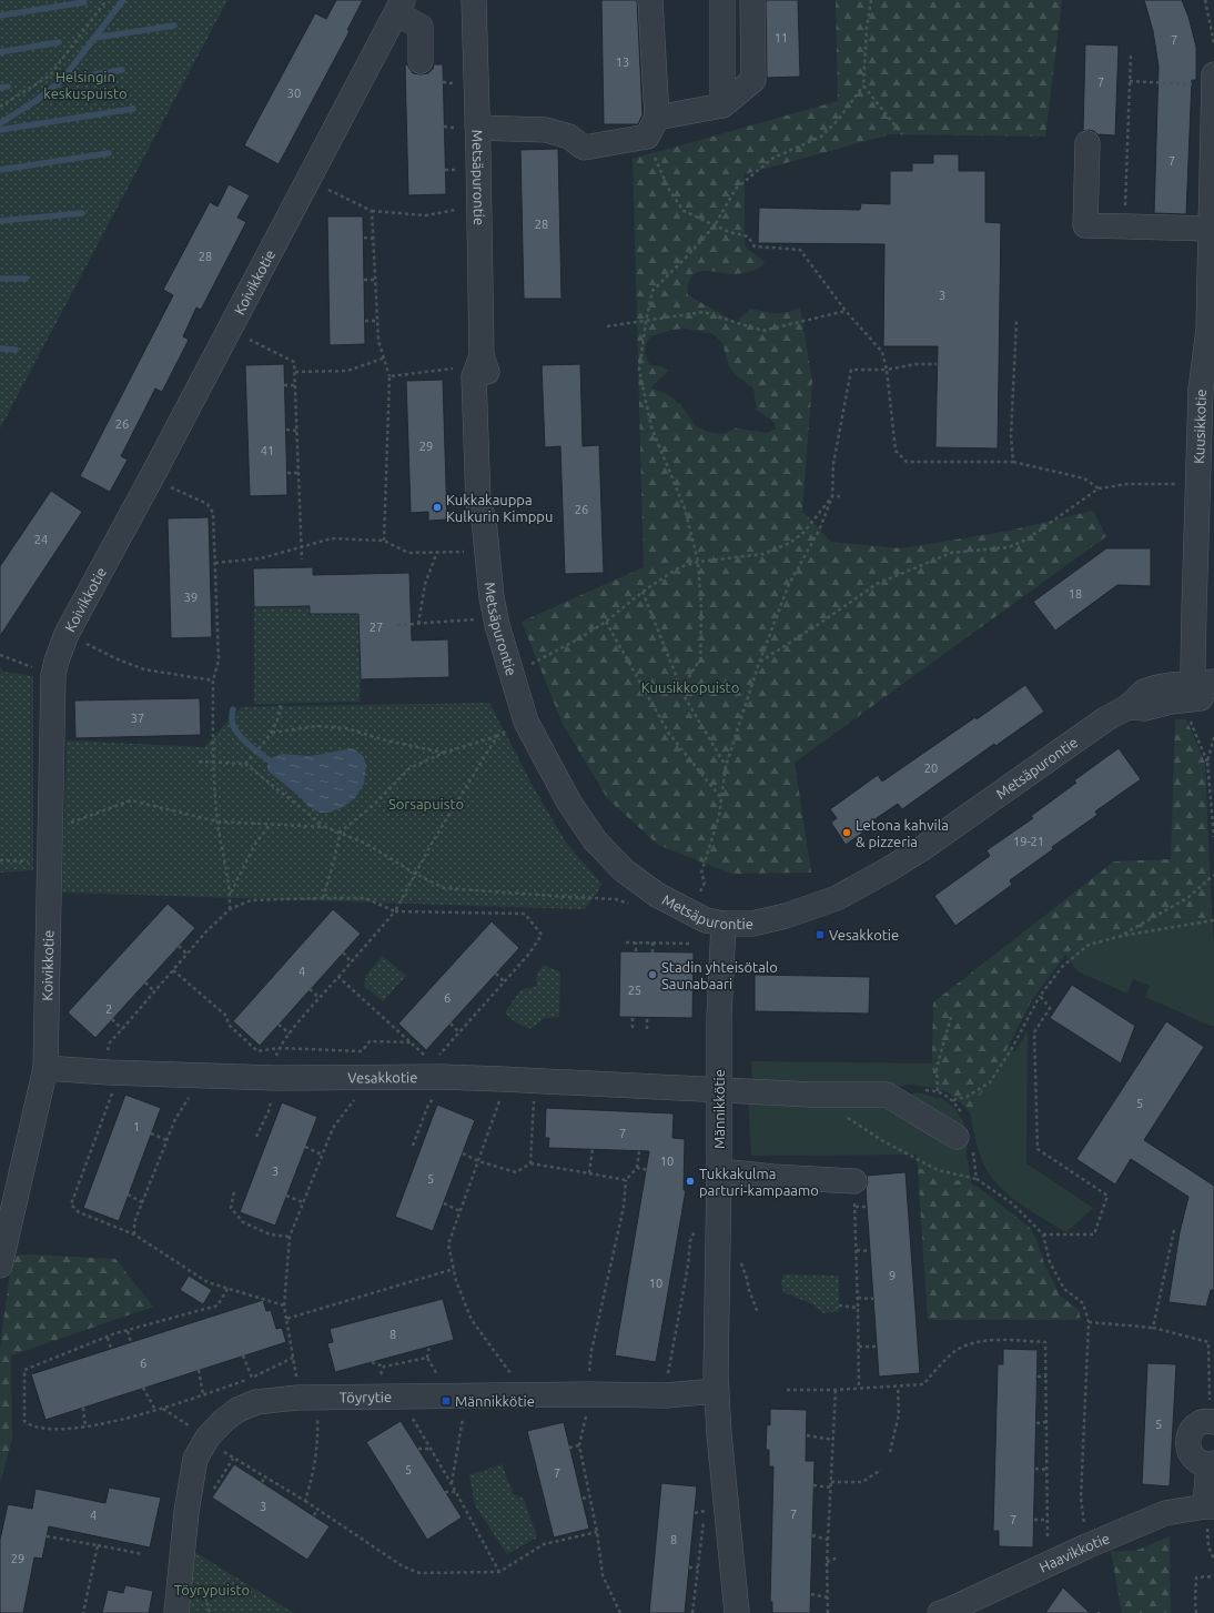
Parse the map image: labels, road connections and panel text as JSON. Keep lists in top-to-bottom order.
{
  "streets": {
    "street": [
      "Metsäpurontie",
      "Koivikkotie",
      "Kuusikkotie",
      "Vesakkotie",
      "Männikkötie",
      "Töyrytie",
      "Haavikkotie"
    ]
  },
  "crossings": [
    ["Metsäpurontie", "Kuusikkotie"],
    ["Metsäpurontie", "Männikkötie"],
    ["Koivikkotie", "Vesakkotie"],
    ["Vesakkotie", "Männikkötie"],
    ["Männikkötie", "Töyrytie"]
  ],
  "parks": [
    "Helsingin keskuspuisto",
    "Kuusikkopuisto",
    "Sorsapuisto",
    "Töyrypuisto"
  ],
  "places": {
    "other": [
      "Kukkakauppa Kulkurin Kimppu",
      "Letona kahvila & pizzeria",
      "Stadin yhteisötalo Saunabaari",
      "Tukkakulma parturi-kampaamo"
    ],
    "transit": ["Vesakkotie", "Männikkötie"]
  },
  "house_numbers": [
    "11",
    "7",
    "13",
    "7",
    "30",
    "7",
    "28",
    "28",
    "3",
    "26",
    "29",
    "41",
    "26",
    "24",
    "18",
    "39",
    "27",
    "37",
    "20",
    "19-21",
    "4",
    "25",
    "6",
    "2",
    "5",
    "1",
    "7",
    "10",
    "3",
    "5",
    "9",
    "10",
    "8",
    "6",
    "5",
    "5",
    "7",
    "3",
    "7",
    "4",
    "7",
    "8",
    "29"
  ]
}
